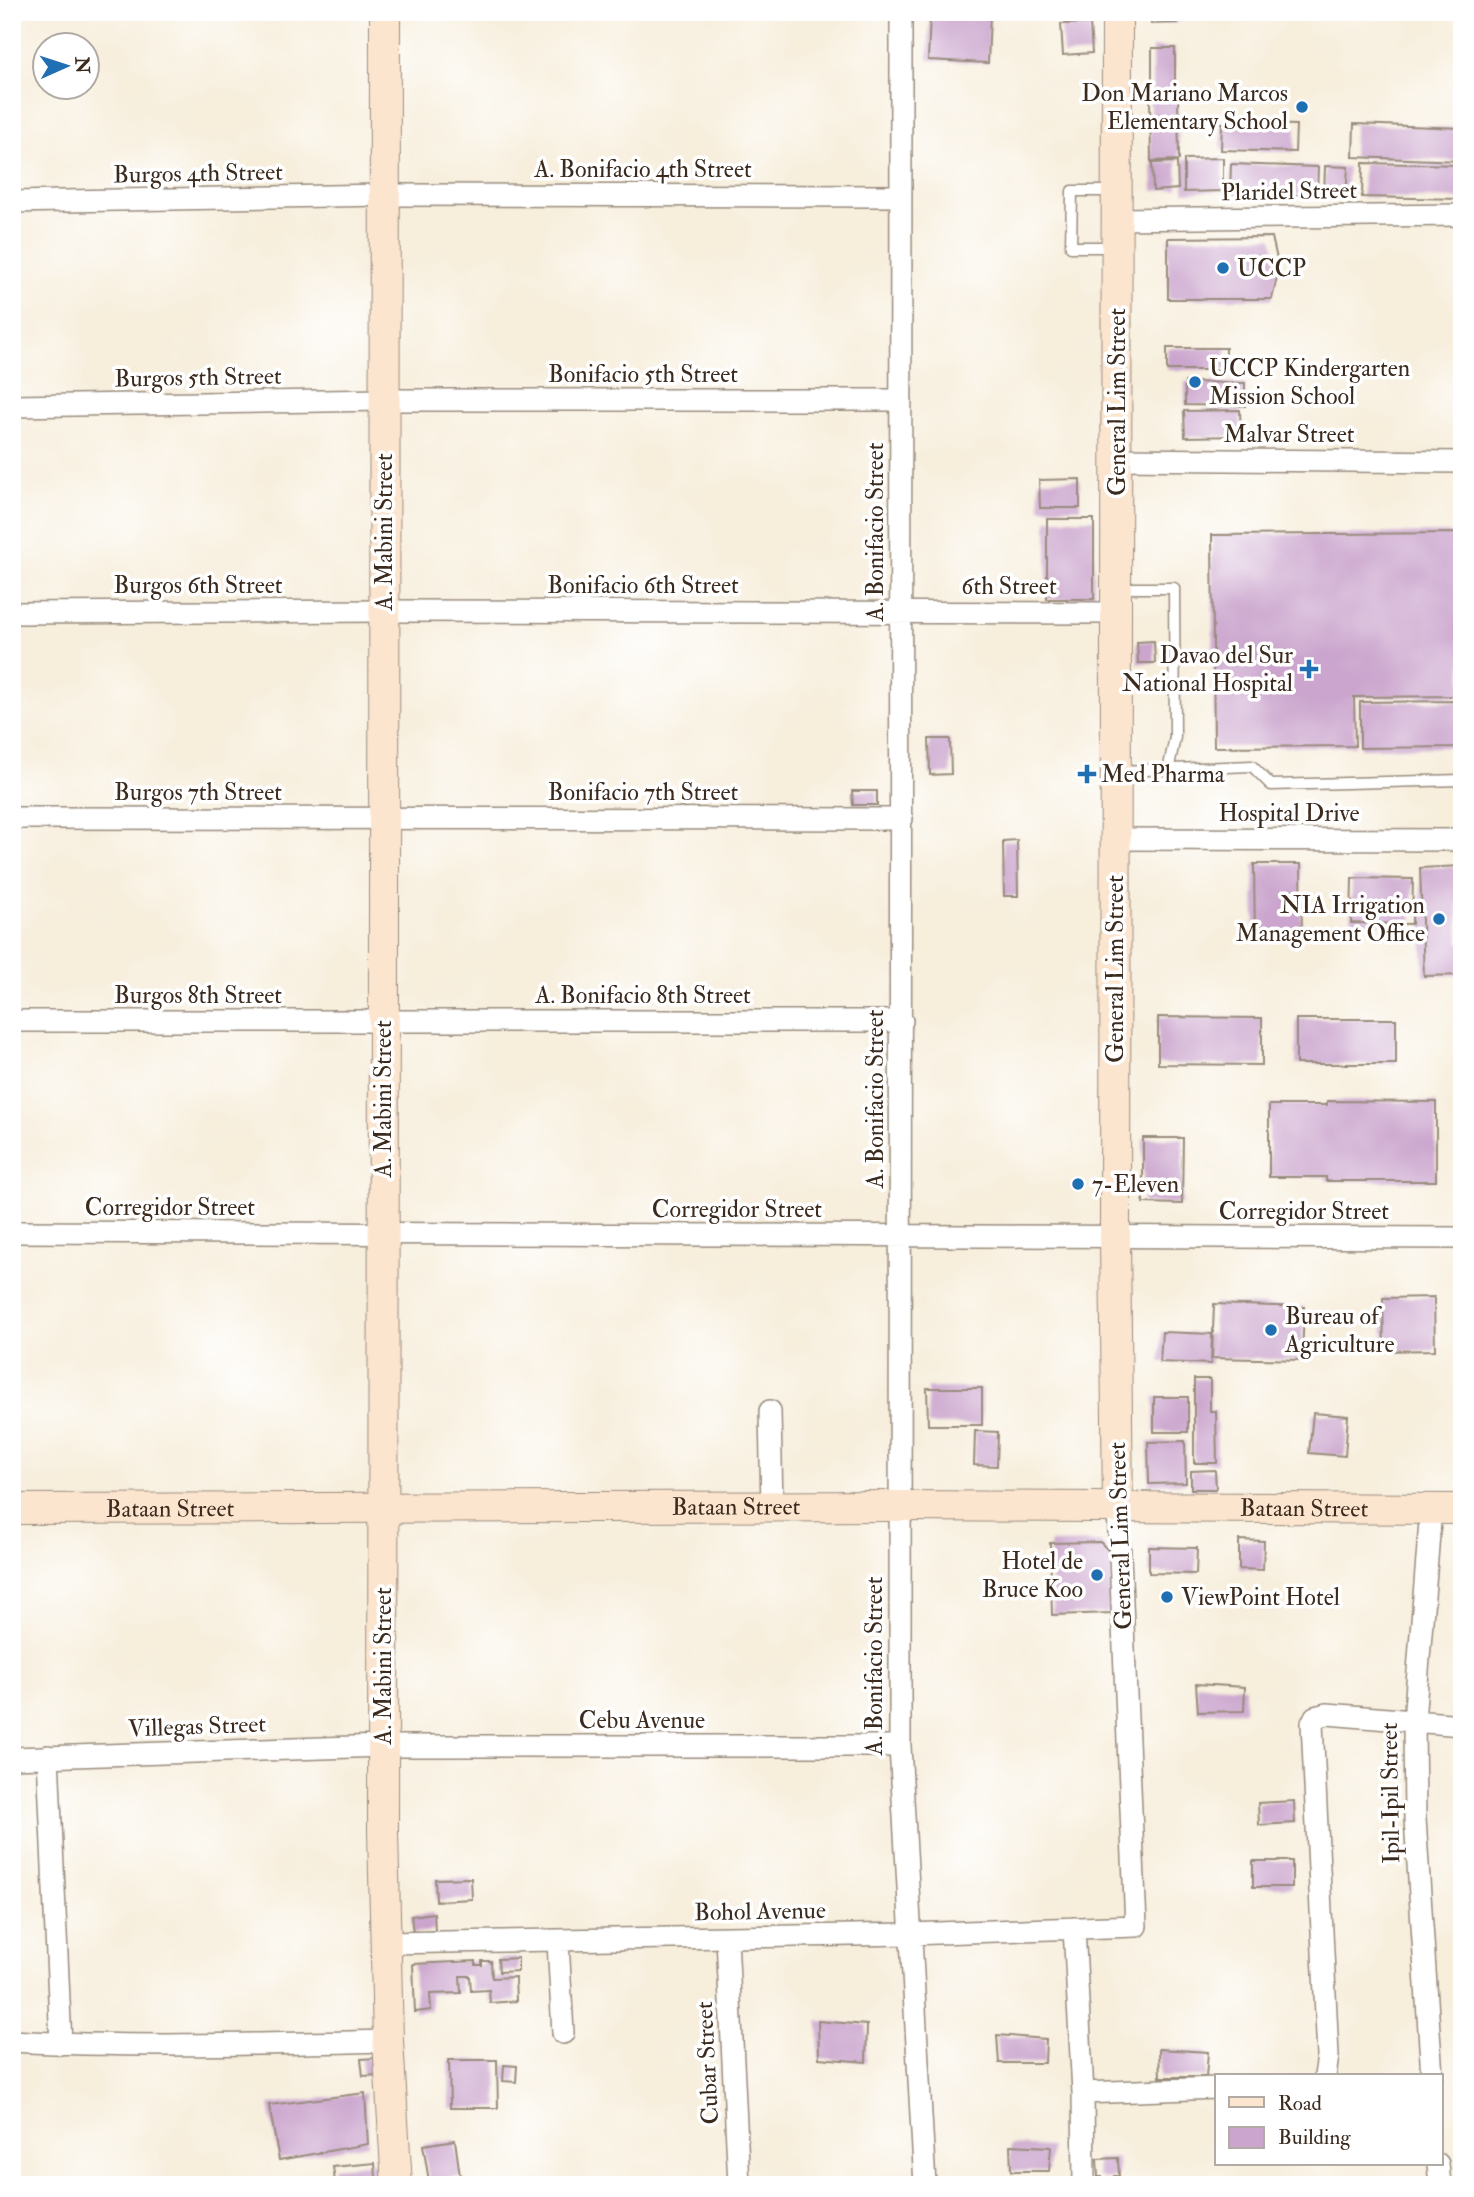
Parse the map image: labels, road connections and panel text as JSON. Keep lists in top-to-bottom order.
{
  "streets": {
    "street": [
      "A. Bonifacio 4th Street",
      "Burgos 4th Street",
      "Plaridel Street",
      "Bonifacio 5th Street",
      "Burgos 5th Street",
      "General Lim Street",
      "Malvar Street",
      "A. Mabini Street",
      "A. Bonifacio Street",
      "Burgos 6th Street",
      "Bonifacio 6th Street",
      "6th Street",
      "Burgos 7th Street",
      "Bonifacio 7th Street",
      "Hospital Drive",
      "Burgos 8th Street",
      "A. Bonifacio 8th Street",
      "Corregidor Street",
      "Bataan Street",
      "Cebu Avenue",
      "Villegas Street",
      "Ipil-Ipil Street",
      "Bohol Avenue",
      "Cubar Street"
    ]
  },
  "crossings": [
    ["A. Bonifacio 4th Street", "Burgos 4th Street"],
    ["A. Bonifacio 4th Street", "A. Mabini Street"],
    ["A. Bonifacio 4th Street", "A. Bonifacio Street"],
    ["Burgos 4th Street", "A. Mabini Street"],
    ["Plaridel Street", "General Lim Street"],
    ["Bonifacio 5th Street", "Burgos 5th Street"],
    ["Bonifacio 5th Street", "A. Mabini Street"],
    ["Bonifacio 5th Street", "A. Bonifacio Street"],
    ["Burgos 5th Street", "A. Mabini Street"],
    ["General Lim Street", "Malvar Street"],
    ["General Lim Street", "6th Street"],
    ["General Lim Street", "Hospital Drive"],
    ["General Lim Street", "Corregidor Street"],
    ["General Lim Street", "Bataan Street"],
    ["General Lim Street", "Bohol Avenue"],
    ["A. Mabini Street", "Burgos 6th Street"],
    ["A. Mabini Street", "Bonifacio 6th Street"],
    ["A. Mabini Street", "Burgos 7th Street"],
    ["A. Mabini Street", "Bonifacio 7th Street"],
    ["A. Mabini Street", "Burgos 8th Street"],
    ["A. Mabini Street", "A. Bonifacio 8th Street"],
    ["A. Mabini Street", "Corregidor Street"],
    ["A. Mabini Street", "Bataan Street"],
    ["A. Mabini Street", "Cebu Avenue"],
    ["A. Mabini Street", "Villegas Street"],
    ["A. Mabini Street", "Bohol Avenue"],
    ["A. Bonifacio Street", "Bonifacio 6th Street"],
    ["A. Bonifacio Street", "6th Street"],
    ["A. Bonifacio Street", "Bonifacio 7th Street"],
    ["A. Bonifacio Street", "A. Bonifacio 8th Street"],
    ["A. Bonifacio Street", "Corregidor Street"],
    ["A. Bonifacio Street", "Bataan Street"],
    ["A. Bonifacio Street", "Cebu Avenue"],
    ["A. Bonifacio Street", "Bohol Avenue"],
    ["Burgos 6th Street", "Bonifacio 6th Street"],
    ["Bonifacio 6th Street", "6th Street"],
    ["Burgos 7th Street", "Bonifacio 7th Street"],
    ["Burgos 8th Street", "A. Bonifacio 8th Street"],
    ["Bataan Street", "Ipil-Ipil Street"],
    ["Cebu Avenue", "Villegas Street"],
    ["Bohol Avenue", "Cubar Street"]
  ],
  "places": {
    "other": [
      "Don Mariano Marcos Elementary School",
      "UCCP",
      "UCCP Kindergarten Mission School",
      "NIA Irrigation Management Office",
      "7-Eleven",
      "Bureau of Agriculture",
      "Hotel de Bruce Koo",
      "ViewPoint Hotel"
    ],
    "health": ["Davao del Sur National Hospital", "Med Pharma"]
  },
  "legend": ["Road", "Building"],
  "north": "right"
}
